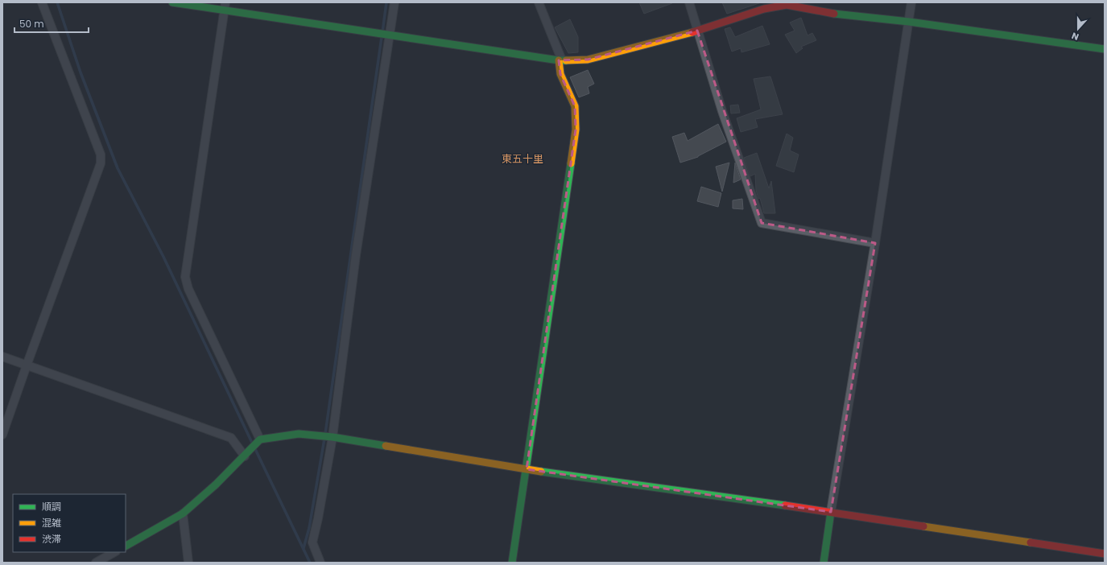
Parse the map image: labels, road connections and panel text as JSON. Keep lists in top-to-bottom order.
{
  "districts": ["東五十里"],
  "legend": ["順調", "混雑", "渋滞"],
  "scale_bar": "50 m",
  "north": "bottom"
}
